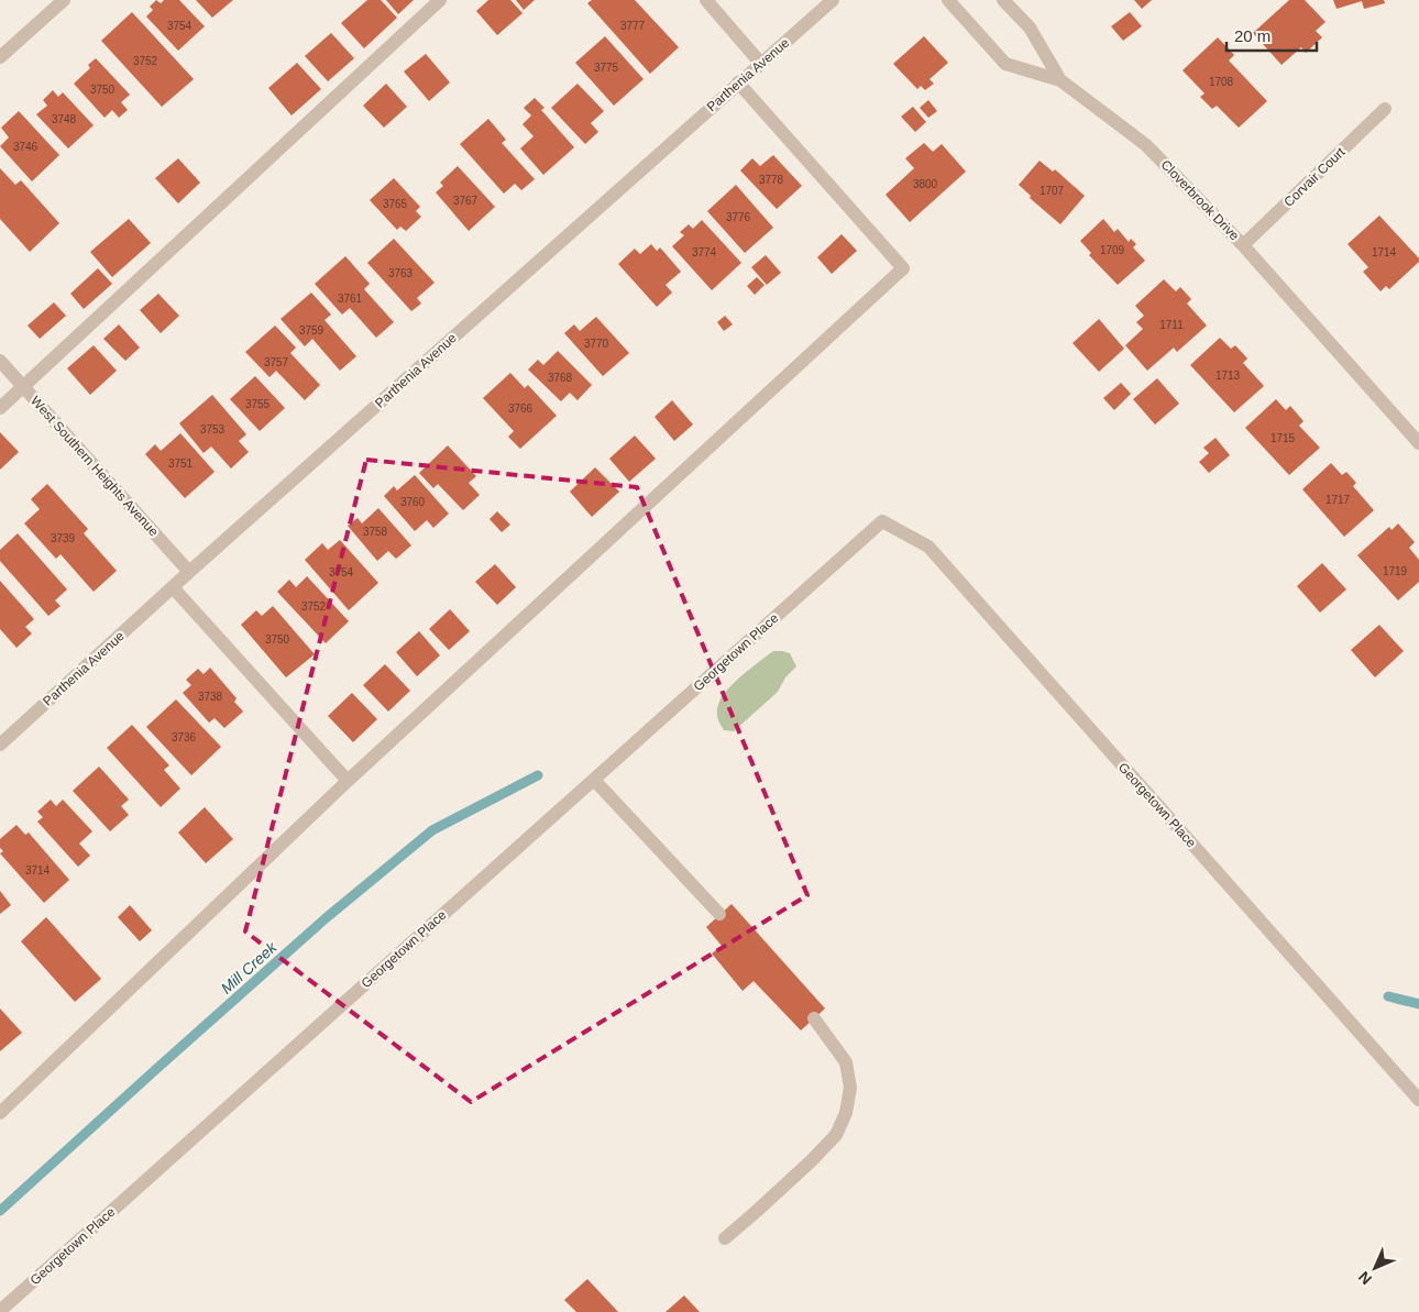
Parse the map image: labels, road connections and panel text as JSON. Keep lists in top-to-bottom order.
{
  "streets": {
    "street": [
      "Parthenia Avenue",
      "Corvair Court",
      "Cloverbrook Drive",
      "West Southern Heights Avenue",
      "Georgetown Place"
    ]
  },
  "crossings": [
    ["Parthenia Avenue", "West Southern Heights Avenue"],
    ["Corvair Court", "Cloverbrook Drive"]
  ],
  "water": ["Mill Creek"],
  "house_numbers": [
    "3754",
    "3777",
    "3752",
    "3775",
    "1708",
    "3750",
    "3748",
    "3746",
    "3778",
    "3800",
    "1707",
    "3767",
    "3765",
    "3776",
    "1709",
    "3774",
    "1714",
    "3763",
    "3761",
    "1711",
    "3759",
    "3770",
    "3757",
    "1713",
    "3768",
    "3755",
    "3766",
    "3753",
    "1715",
    "3751",
    "1717",
    "3760",
    "3758",
    "3739",
    "1719",
    "3754",
    "3752",
    "3750",
    "3738",
    "3736",
    "3714"
  ],
  "scale_bar": "20 m",
  "north": "bottom left"
}
